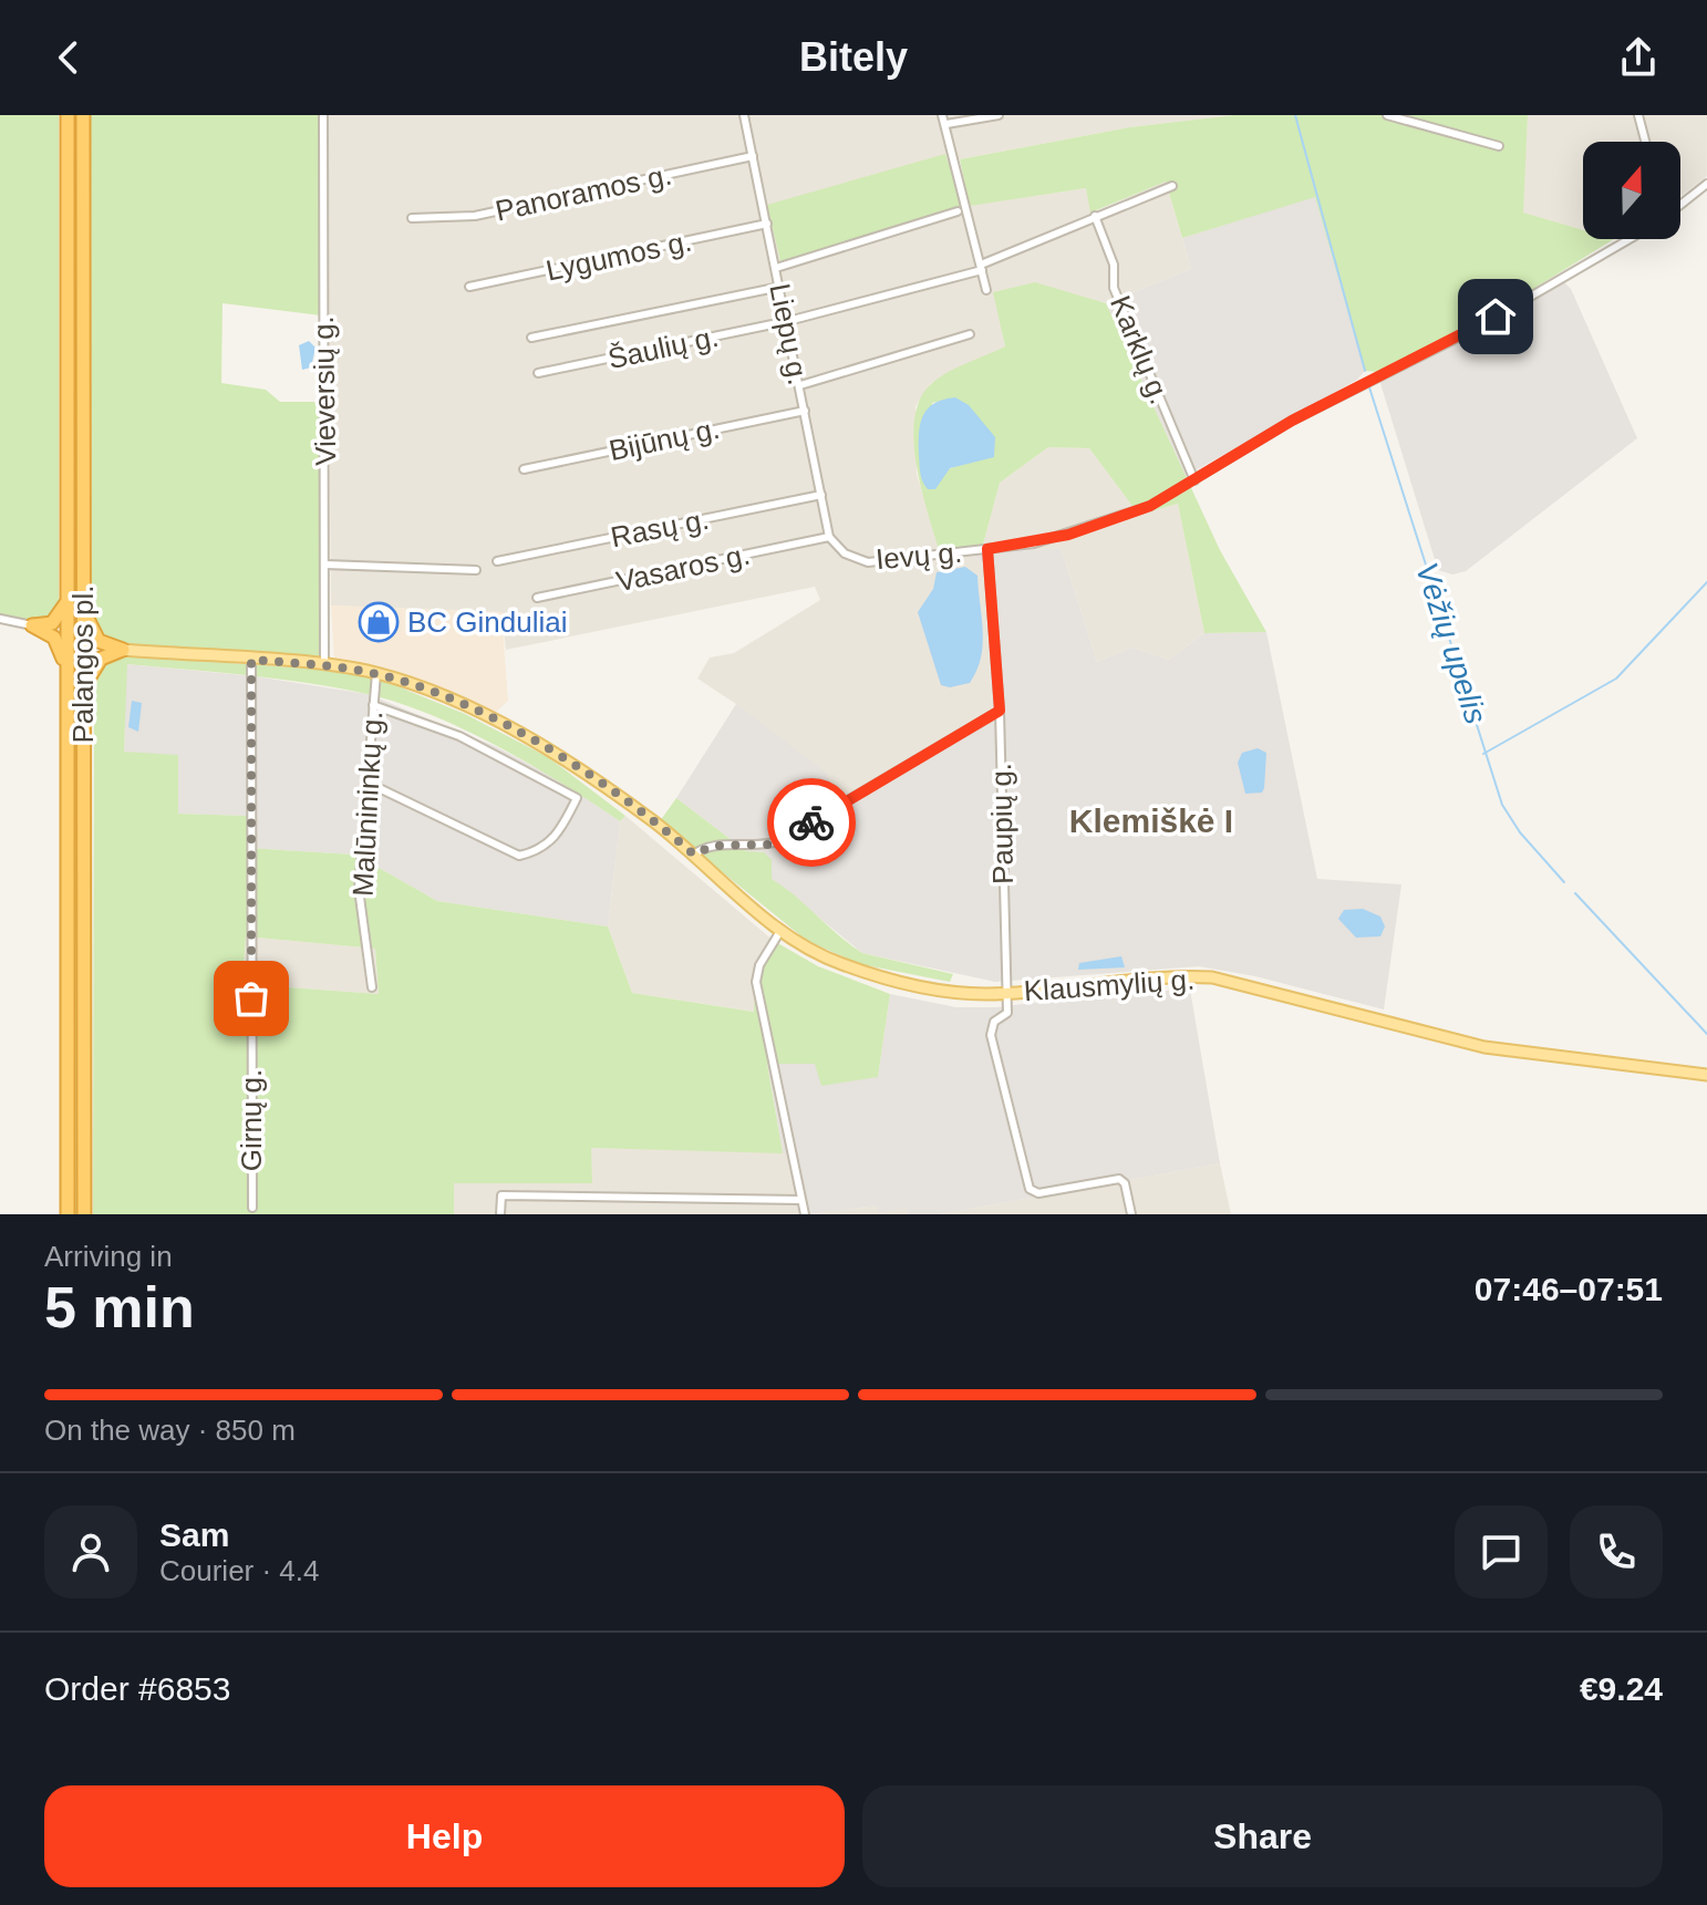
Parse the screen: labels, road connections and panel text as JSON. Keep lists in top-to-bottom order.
{
  "streets": {
    "highway": ["Palangos pl."],
    "main road": ["Klausmylių g."],
    "street": [
      "Panoramos g.",
      "Lygumos g.",
      "Liepų g.",
      "Šaulių g.",
      "Karklų g.",
      "Vieversių g.",
      "Bijūnų g.",
      "Rasų g.",
      "Ievų g.",
      "Vasaros g.",
      "Malūnininkų g.",
      "Paupių g.",
      "Girnų g."
    ]
  },
  "crossings": [
    ["Panoramos g.", "Liepų g."],
    ["Lygumos g.", "Liepų g."],
    ["Liepų g.", "Šaulių g."],
    ["Liepų g.", "Bijūnų g."],
    ["Liepų g.", "Rasų g."],
    ["Liepų g.", "Ievų g."],
    ["Liepų g.", "Vasaros g."],
    ["Šaulių g.", "Karklų g."],
    ["Karklų g.", "Ievų g."],
    ["Vieversių g.", "Klausmylių g."],
    ["Ievų g.", "Vasaros g."],
    ["Ievų g.", "Paupių g."],
    ["Malūnininkų g.", "Klausmylių g."],
    ["Paupių g.", "Klausmylių g."],
    ["Klausmylių g.", "Girnų g."]
  ],
  "districts": ["Klemiškė I"],
  "water": ["Vėžių upelis"],
  "places": {
    "shop": ["BC Ginduliai"]
  },
  "north": "top",
  "page": {
    "header": "Bitely",
    "heading": ["5 min", "Arriving in", "07:46–07:51"],
    "panel": [
      "Sam",
      "Courier · 4.4",
      "Order #6853",
      "€9.24"
    ],
    "bar": "On the way · 850 m",
    "buttons": ["Help", "Share"]
  }
}
